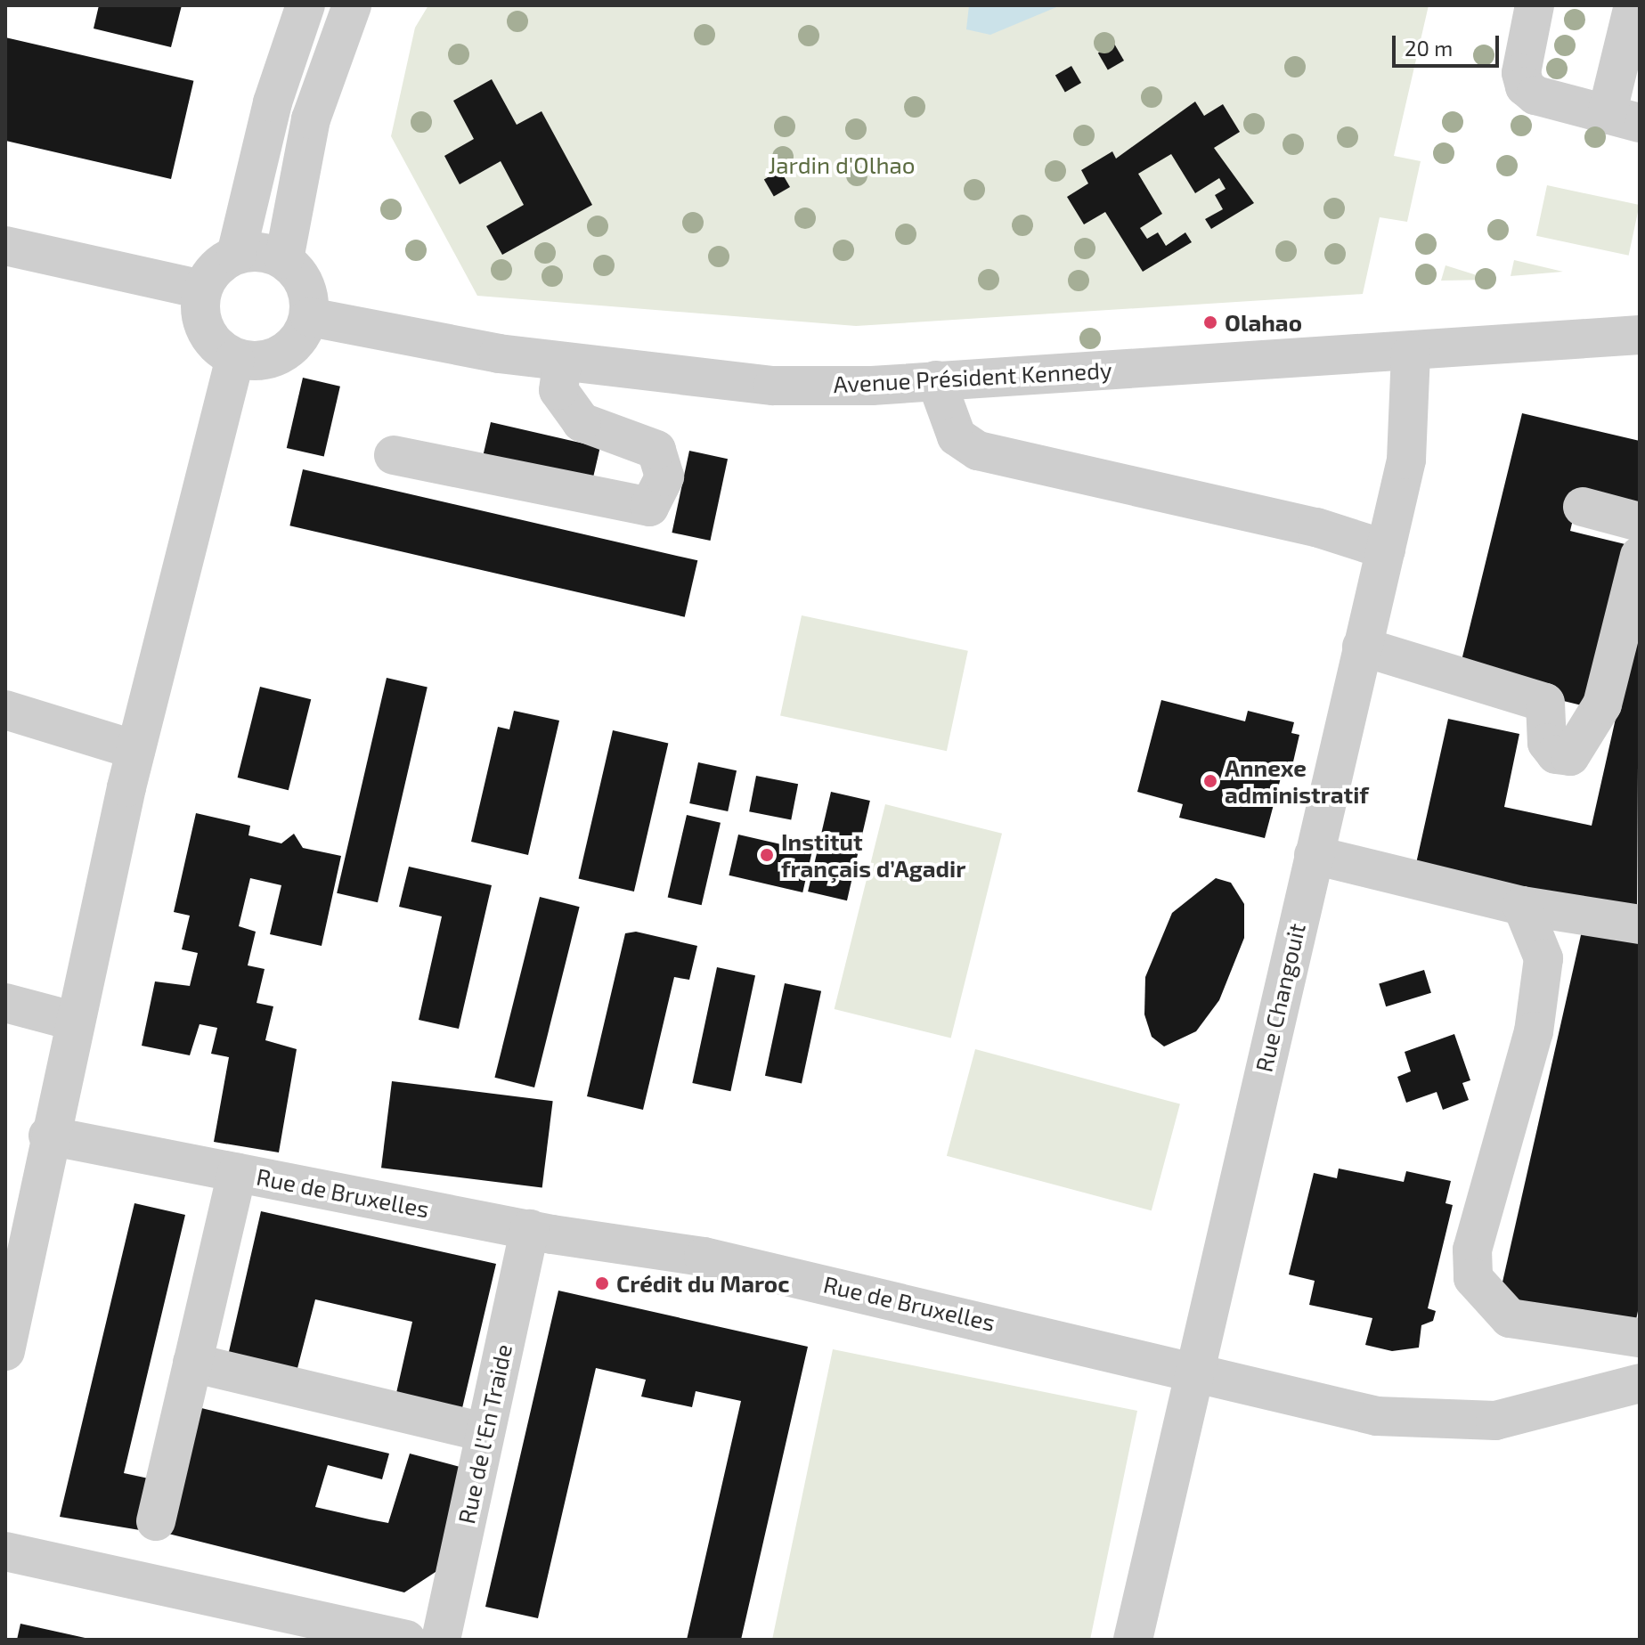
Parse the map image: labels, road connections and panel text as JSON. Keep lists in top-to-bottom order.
{
  "streets": {
    "street": [
      "Avenue Président Kennedy",
      "Rue Changouit",
      "Rue de Bruxelles",
      "Rue de l'En Traide"
    ]
  },
  "crossings": [
    ["Avenue Président Kennedy", "Rue Changouit"],
    ["Rue Changouit", "Rue de Bruxelles"],
    ["Rue de Bruxelles", "Rue de l'En Traide"]
  ],
  "parks": ["Jardin d'Olhao"],
  "places": [
    "Olahao",
    "Annexe administratif",
    "Institut français d’Agadir",
    "Crédit du Maroc"
  ],
  "scale_bar": "20 m"
}
